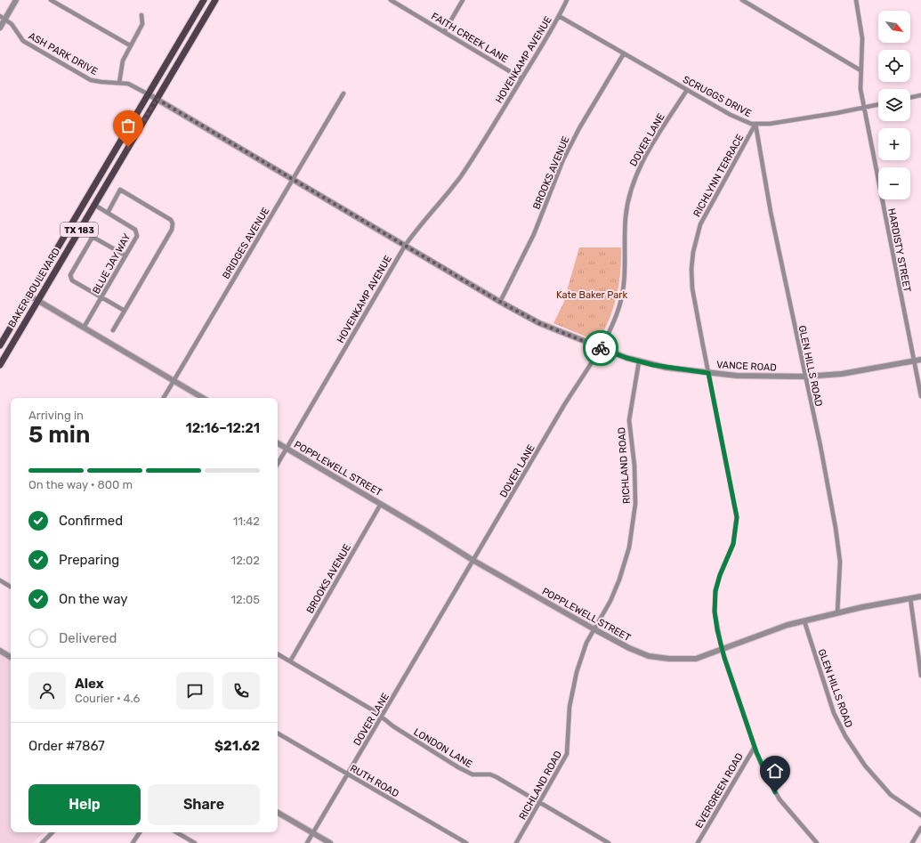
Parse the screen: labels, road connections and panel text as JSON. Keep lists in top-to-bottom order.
{
  "streets": {
    "main road": ["TX 183", "BAKER BOULEVARD"],
    "street": [
      "FAITH CREEK LANE",
      "ASH PARK DRIVE",
      "HOVENKAMP AVENUE",
      "SCRUGGS DRIVE",
      "DOVER LANE",
      "BROOKS AVENUE",
      "RICHLYNN TERRACE",
      "BRIDGES AVENUE",
      "HARDISTY STREET",
      "BLUE JAY WAY",
      "VANCE ROAD",
      "GLEN HILLS ROAD",
      "RICHLAND ROAD",
      "POPPLEWELL STREET",
      "LONDON LANE",
      "RUTH ROAD",
      "EVERGREEN ROAD"
    ]
  },
  "crossings": [
    ["FAITH CREEK LANE", "HOVENKAMP AVENUE"],
    ["ASH PARK DRIVE", "BAKER BOULEVARD"],
    ["ASH PARK DRIVE", "VANCE ROAD"],
    ["HOVENKAMP AVENUE", "SCRUGGS DRIVE"],
    ["HOVENKAMP AVENUE", "VANCE ROAD"],
    ["HOVENKAMP AVENUE", "POPPLEWELL STREET"],
    ["SCRUGGS DRIVE", "DOVER LANE"],
    ["SCRUGGS DRIVE", "BROOKS AVENUE"],
    ["SCRUGGS DRIVE", "RICHLYNN TERRACE"],
    ["SCRUGGS DRIVE", "HARDISTY STREET"],
    ["SCRUGGS DRIVE", "GLEN HILLS ROAD"],
    ["DOVER LANE", "VANCE ROAD"],
    ["DOVER LANE", "POPPLEWELL STREET"],
    ["DOVER LANE", "LONDON LANE"],
    ["DOVER LANE", "RUTH ROAD"],
    ["BROOKS AVENUE", "VANCE ROAD"],
    ["BROOKS AVENUE", "POPPLEWELL STREET"],
    ["BROOKS AVENUE", "LONDON LANE"],
    ["RICHLYNN TERRACE", "VANCE ROAD"],
    ["RICHLYNN TERRACE", "GLEN HILLS ROAD"],
    ["RICHLYNN TERRACE", "POPPLEWELL STREET"],
    ["RICHLYNN TERRACE", "EVERGREEN ROAD"],
    ["BRIDGES AVENUE", "VANCE ROAD"],
    ["HARDISTY STREET", "VANCE ROAD"],
    ["BLUE JAY WAY", "BAKER BOULEVARD"],
    ["BAKER BOULEVARD", "VANCE ROAD"],
    ["VANCE ROAD", "GLEN HILLS ROAD"],
    ["VANCE ROAD", "RICHLAND ROAD"],
    ["GLEN HILLS ROAD", "POPPLEWELL STREET"],
    ["RICHLAND ROAD", "POPPLEWELL STREET"],
    ["RICHLAND ROAD", "LONDON LANE"]
  ],
  "parks": ["Kate Baker Park"],
  "north": "bottom right",
  "page": {
    "map_buttons": ["+", "−"],
    "heading": ["5 min", "Arriving in", "12:16–12:21"],
    "panel": [
      "Alex",
      "Courier · 4.6",
      "Order #7867",
      "$21.62"
    ],
    "bar": "On the way · 800 m",
    "list": [
      ["Confirmed", "11:42"],
      ["Preparing", "12:02"],
      ["On the way", "12:05"],
      "Delivered"
    ],
    "buttons": ["Help", "Share"]
  }
}
